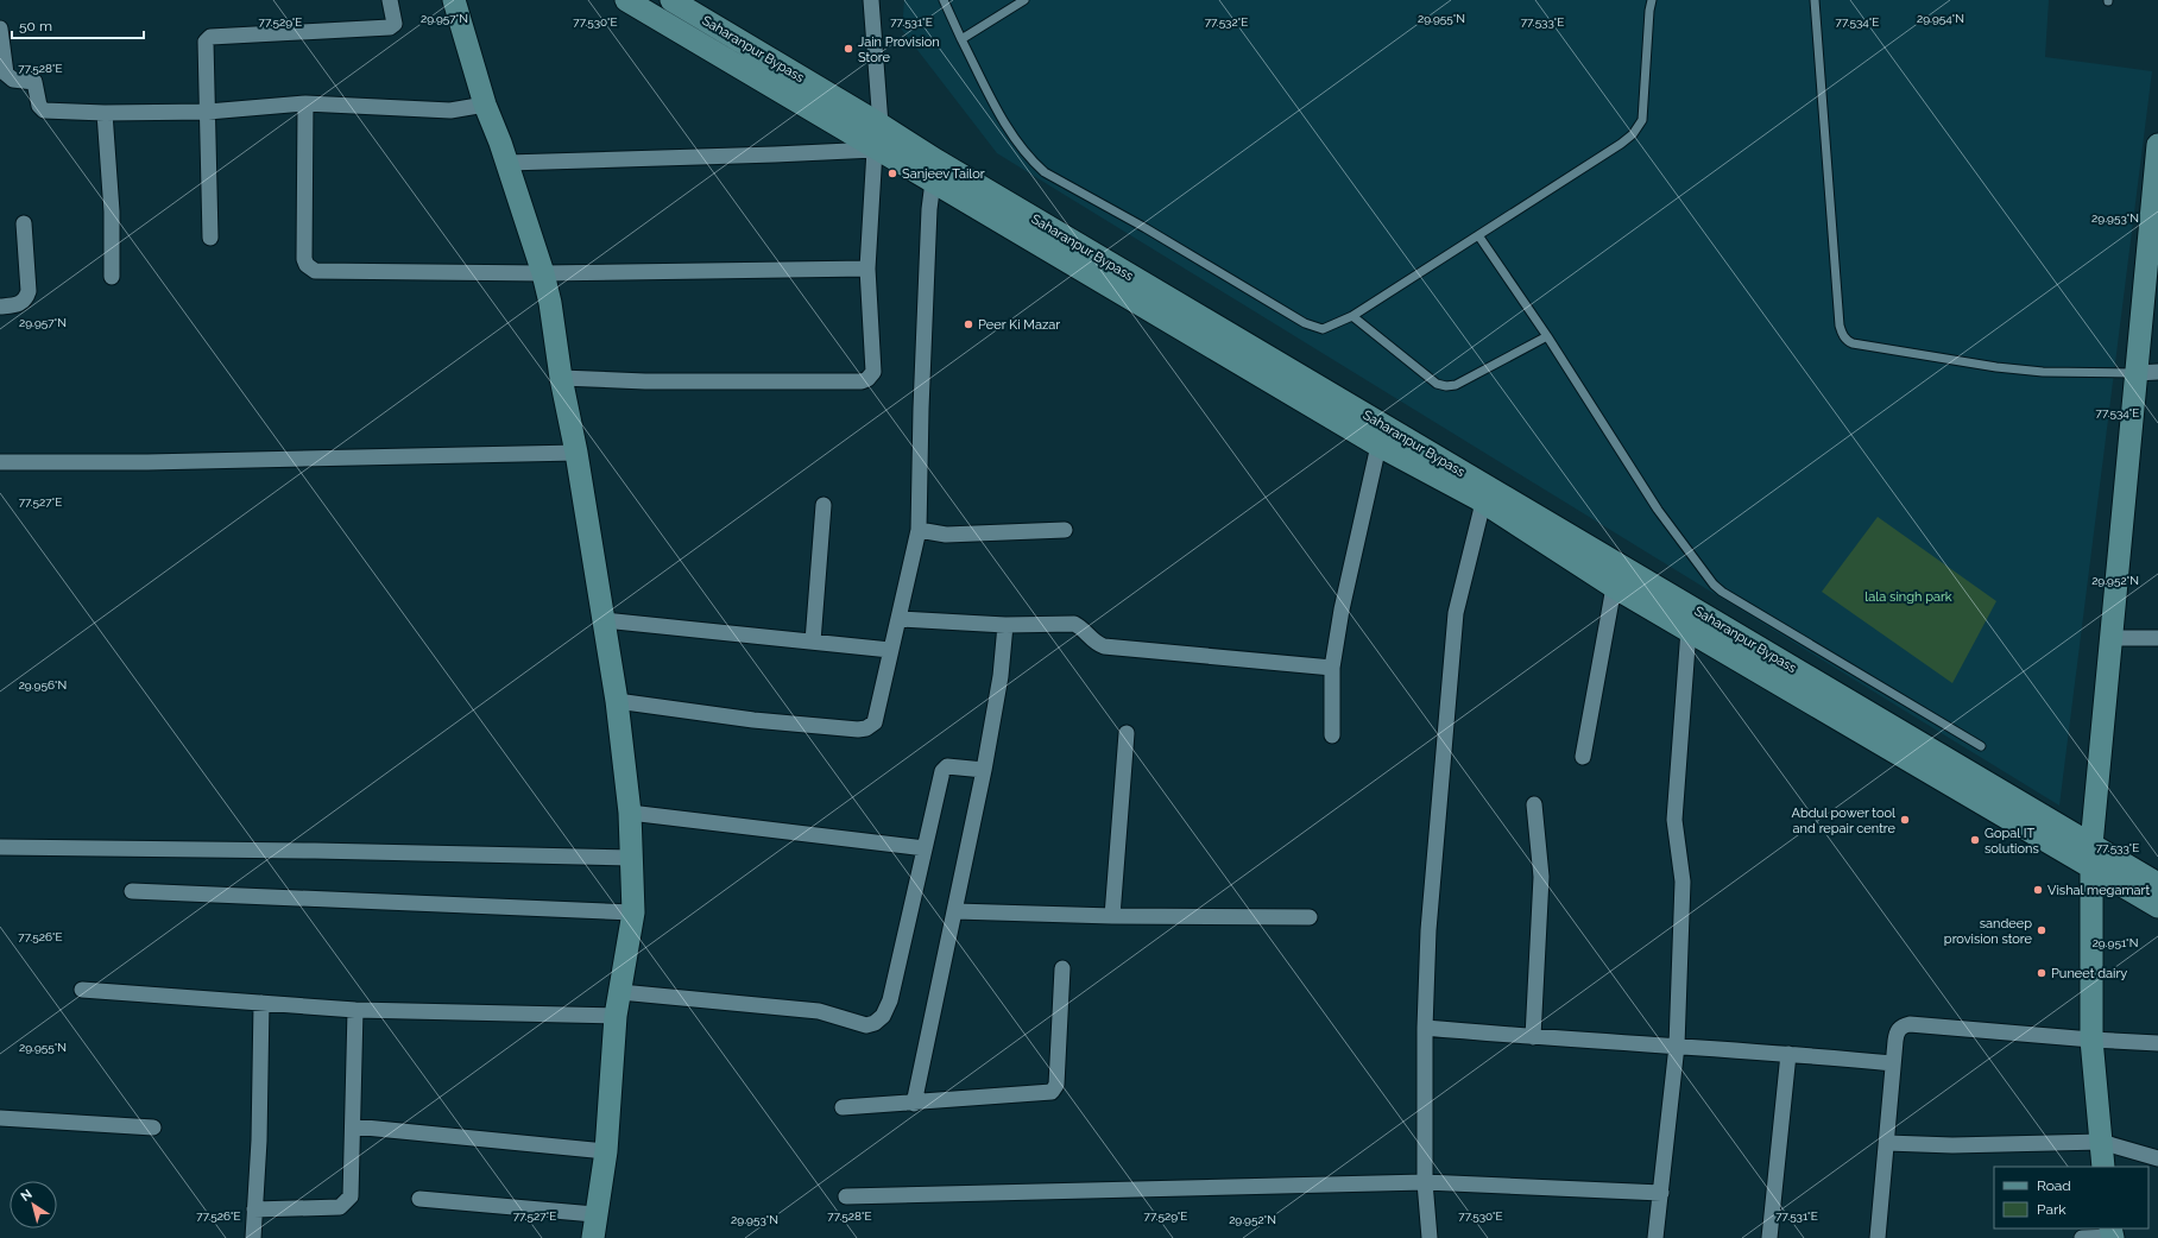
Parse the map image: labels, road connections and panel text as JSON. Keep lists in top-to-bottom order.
{
  "streets": {
    "main road": ["Saharanpur Bypass"]
  },
  "parks": ["lala singh park"],
  "places": [
    "Jain Provision Store",
    "Sanjeev Tailor",
    "Peer Ki Mazar",
    "Abdul power tool and repair centre",
    "Gopal IT solutions",
    "Vishal megamart",
    "sandeep provision store",
    "Puneet dairy"
  ],
  "legend": ["Road", "Park"],
  "scale_bar": "50 m",
  "north": "top left",
  "coordinates": [
    "29.957°N",
    "29.955°N",
    "29.954°N",
    "77.529°E",
    "77.530°E",
    "77.531°E",
    "77.532°E",
    "77.533°E",
    "77.534°E",
    "77.528°E",
    "29.953°N",
    "77.527°E",
    "29.952°N",
    "29.956°N",
    "77.526°E",
    "29.951°N"
  ]
}
